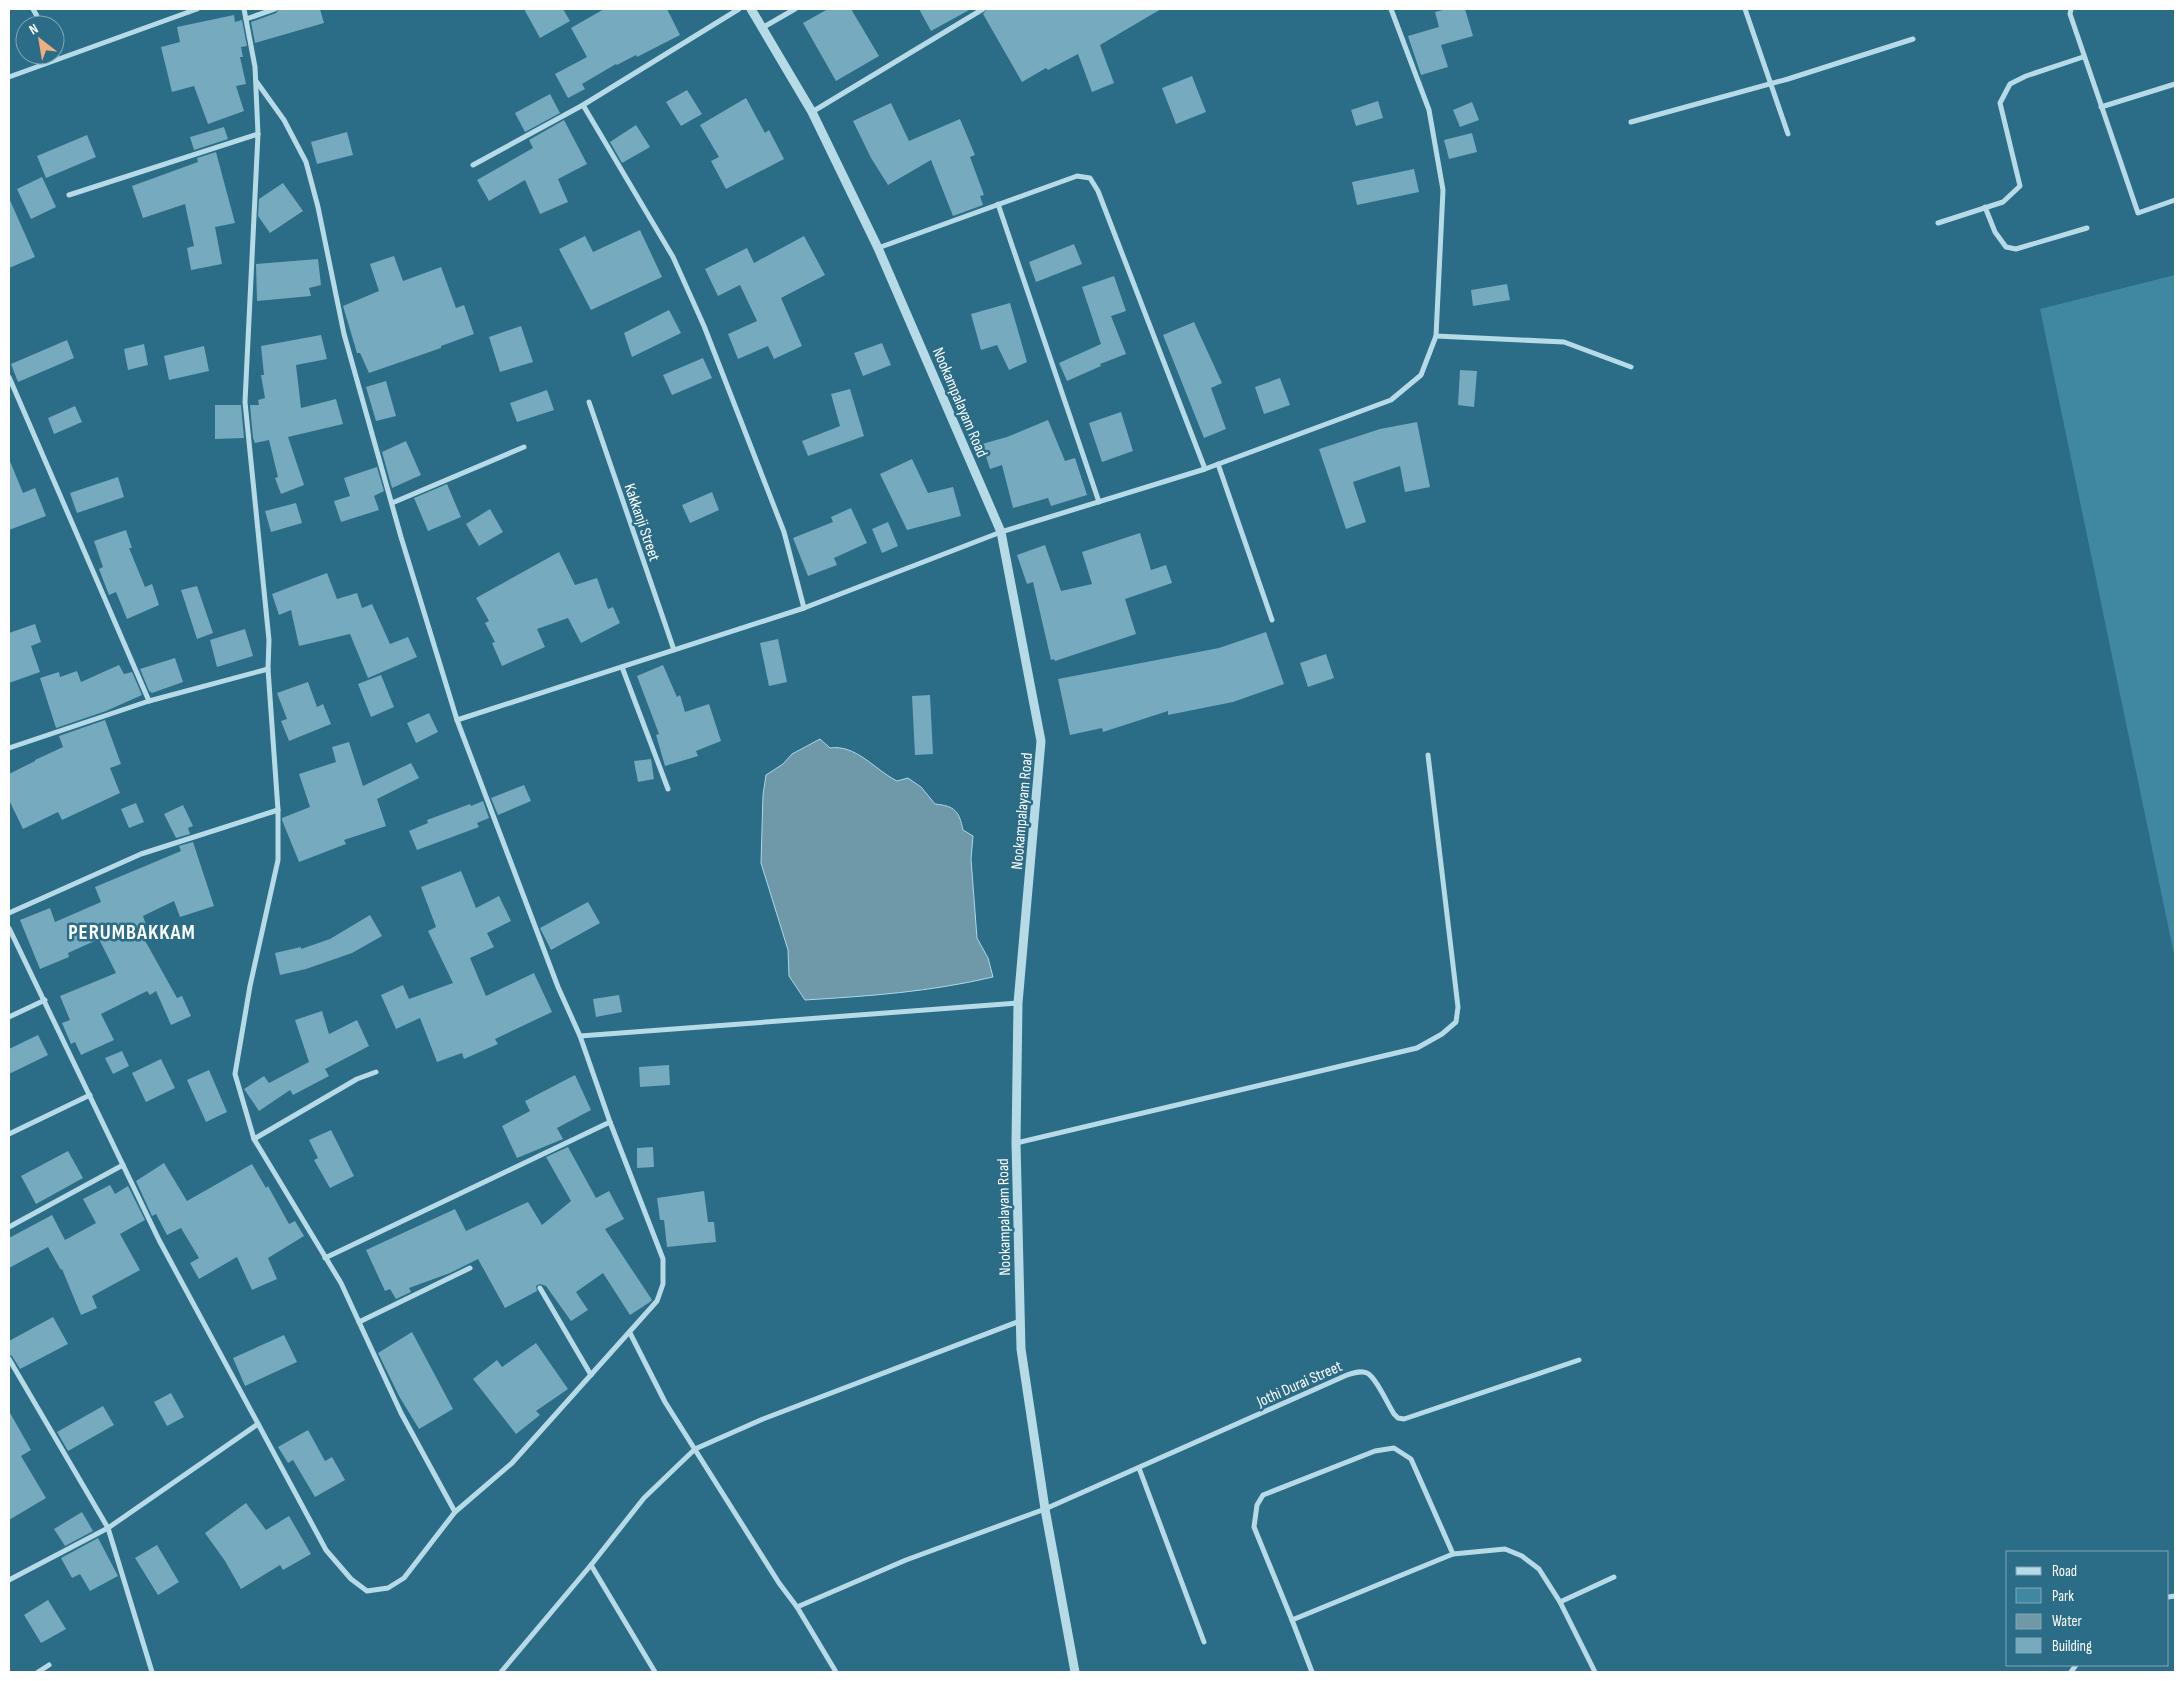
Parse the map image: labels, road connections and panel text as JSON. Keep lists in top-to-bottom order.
{
  "streets": {
    "street": ["Nookampalayam Road", "Kakkanji Street", "Jothi Durai Street"]
  },
  "crossings": [
    ["Nookampalayam Road", "Jothi Durai Street"]
  ],
  "districts": ["PERUMBAKKAM"],
  "legend": [
    "Road",
    "Park",
    "Water",
    "Building"
  ],
  "north": "top left"
}
